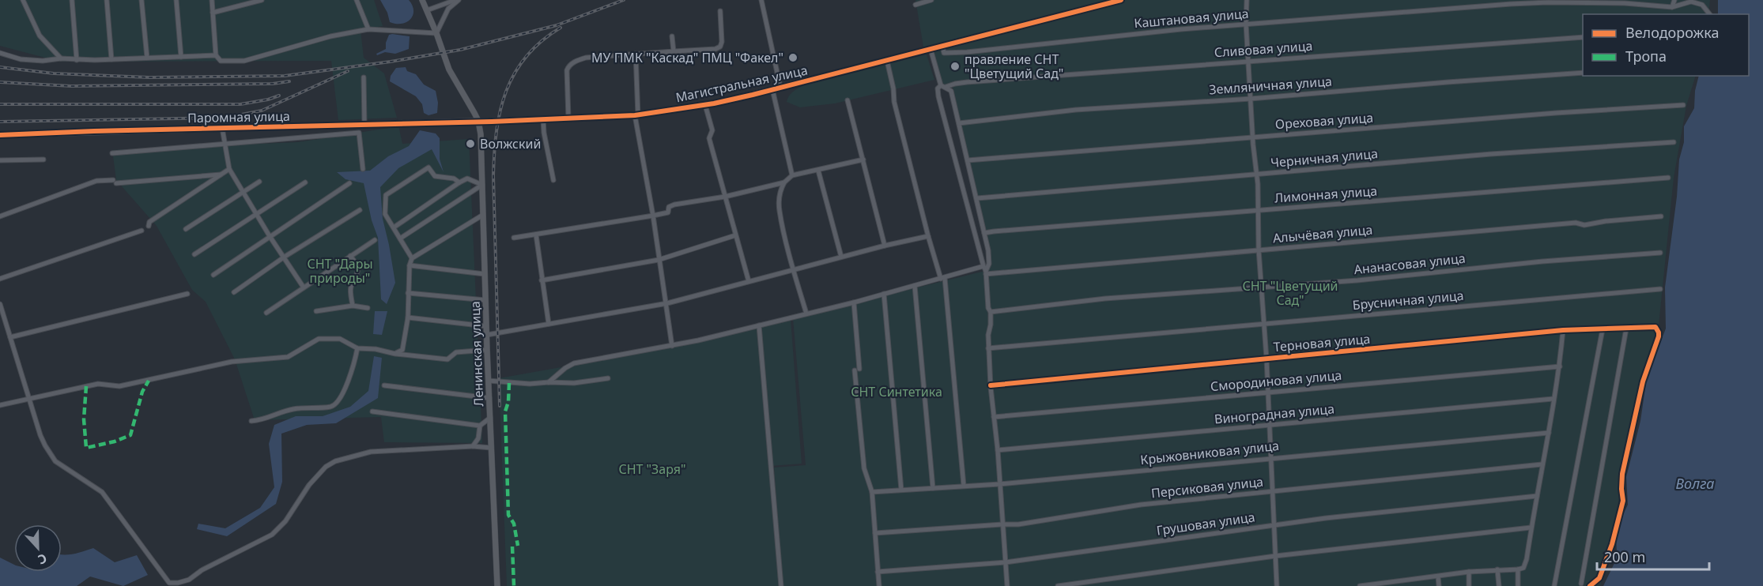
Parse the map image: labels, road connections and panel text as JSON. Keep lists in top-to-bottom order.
{
  "streets": {
    "street": [
      "Каштановая улица",
      "Сливовая улица",
      "Магистральная улица",
      "Земляничная улица",
      "Паромная улица",
      "Ореховая улица",
      "Черничная улица",
      "Лимонная улица",
      "Алычёвая улица",
      "Ананасовая улица",
      "Брусничная улица",
      "Терновая улица",
      "Ленинская улица",
      "Смородиновая улица",
      "Виноградная улица",
      "Крыжовниковая улица",
      "Персиковая улица",
      "Грушовая улица"
    ]
  },
  "crossings": [
    ["Каштановая улица", "Магистральная улица"],
    ["Магистральная улица", "Паромная улица"],
    ["Магистральная улица", "Ленинская улица"],
    ["Паромная улица", "Ленинская улица"]
  ],
  "water": ["Волга"],
  "parks": [
    "СНТ \"Дары природы\"",
    "СНТ \"Цветущий Сад\"",
    "СНТ Синтетика",
    "СНТ \"Заря\""
  ],
  "places": ["МУ ПМК \"Каскад\" ПМЦ \"Факел\"", "правление СНТ \"Цветущий Сад\"", "Волжский"],
  "legend": ["Велодорожка", "Тропа"],
  "scale_bar": "200 m",
  "north": "bottom"
}
